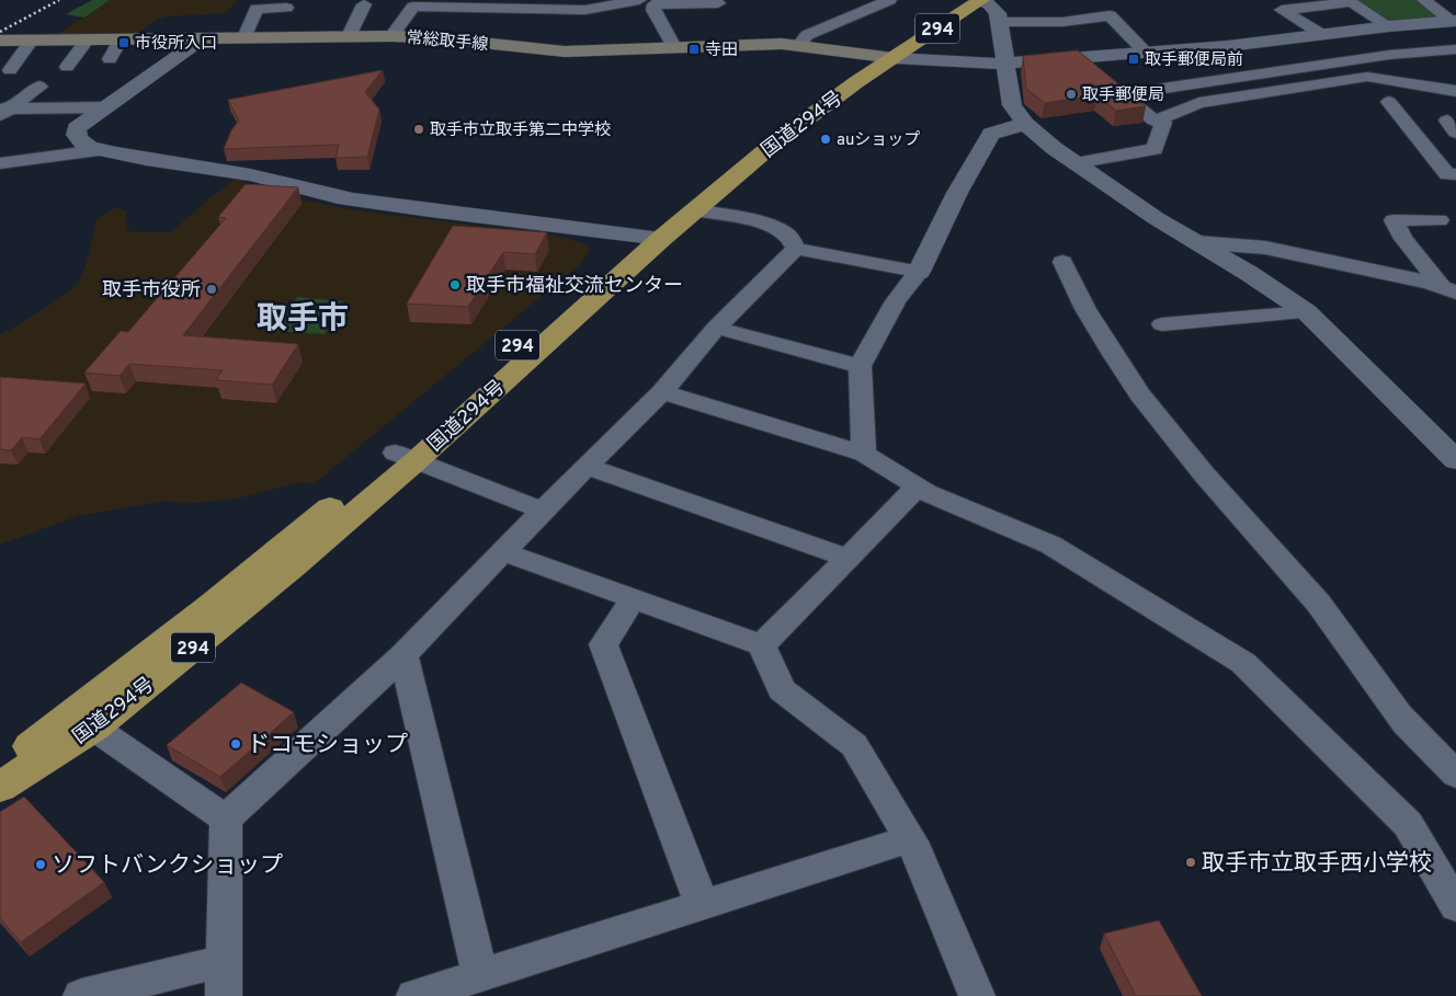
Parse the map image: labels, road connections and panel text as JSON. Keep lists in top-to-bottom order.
{
  "streets": {
    "highway": ["294", "国道294号"],
    "main road": ["常総取手線"]
  },
  "crossings": [
    ["常総取手線", "国道294号"]
  ],
  "districts": ["取手市"],
  "places": {
    "transit": ["市役所入口", "寺田", "取手郵便局前"],
    "other": [
      "取手郵便局",
      "取手市立取手第二中学校",
      "auショップ",
      "取手市福祉交流センター",
      "取手市役所",
      "ドコモショップ",
      "取手市立取手西小学校",
      "ソフトバンクショップ"
    ]
  }
}
